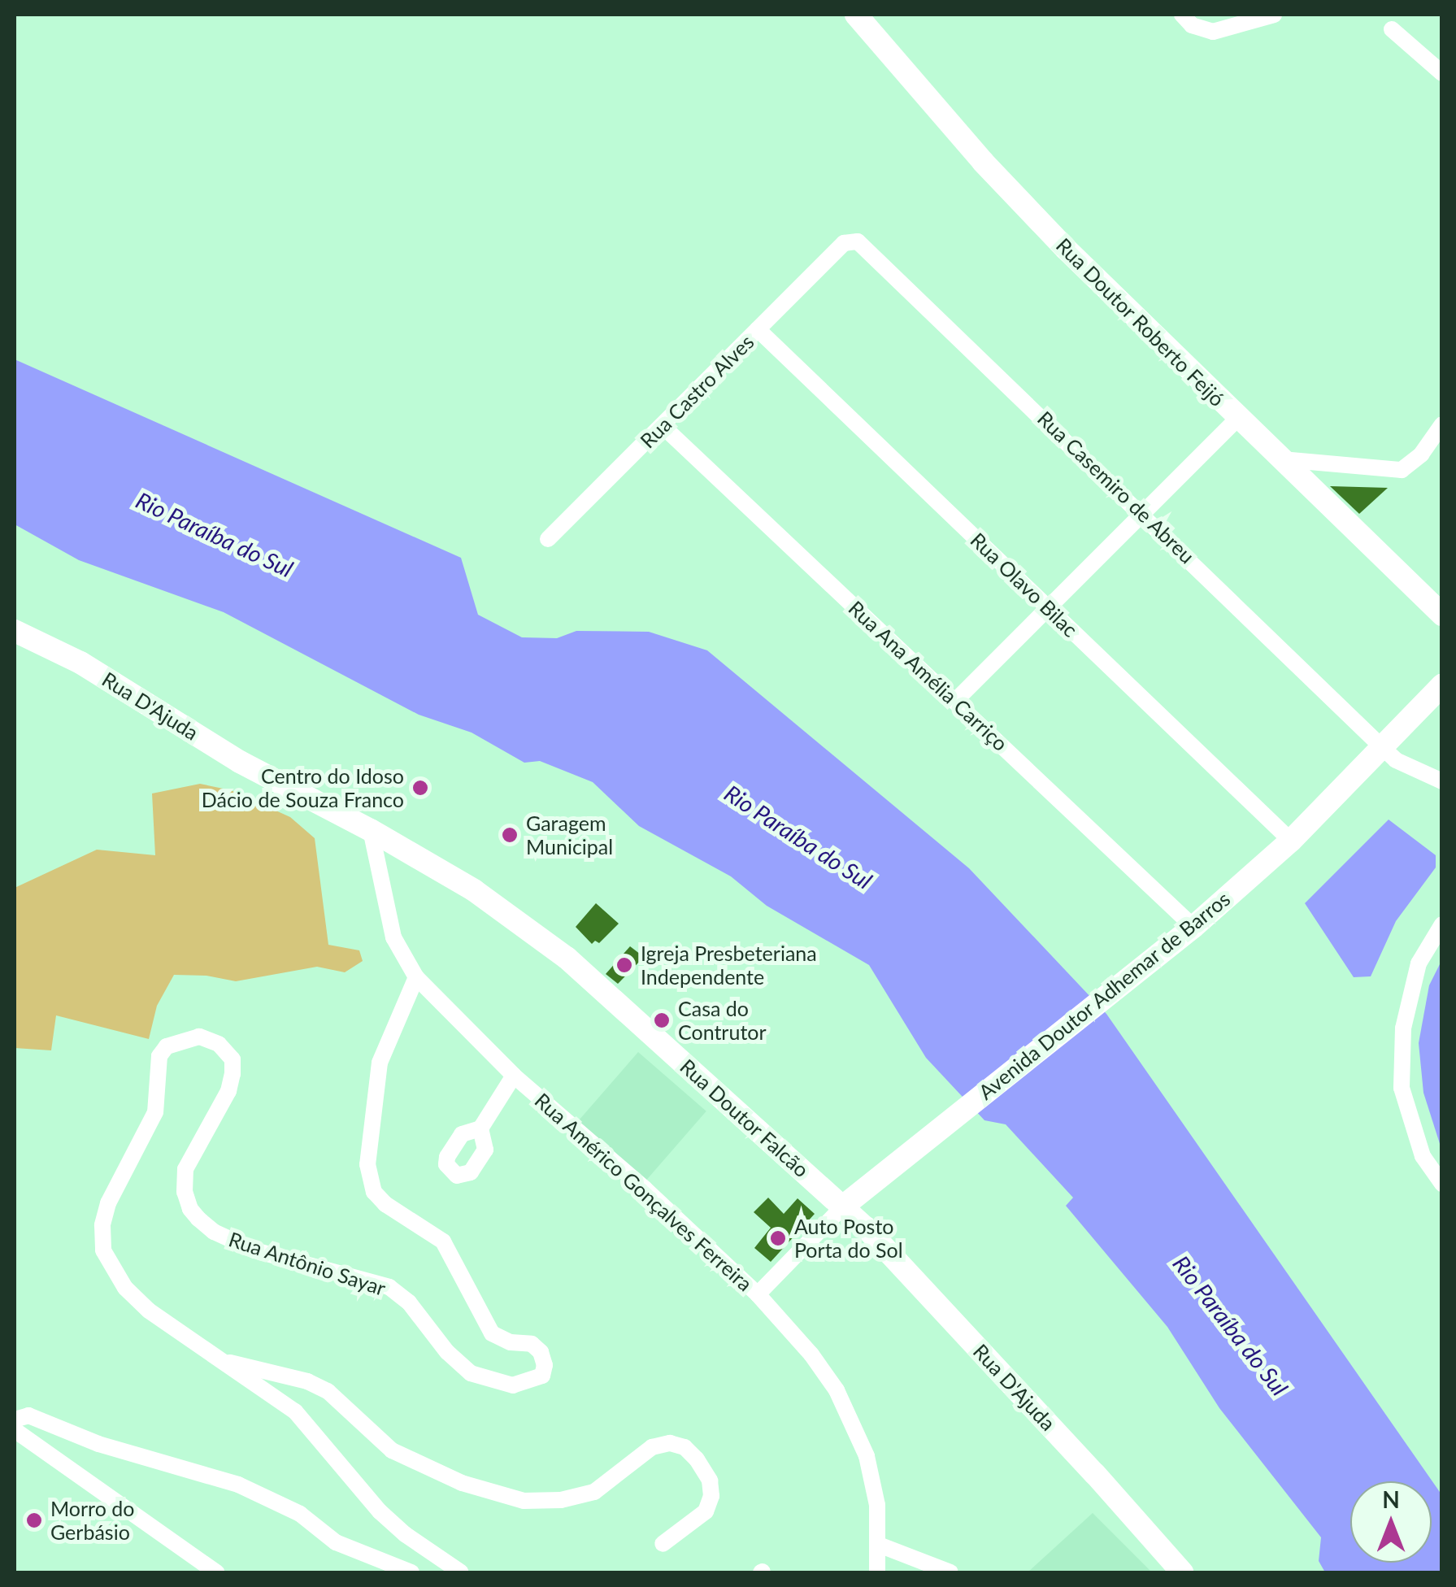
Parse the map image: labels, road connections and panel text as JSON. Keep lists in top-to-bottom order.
{
  "streets": {
    "main road": [
      "Rua Doutor Roberto Feijó",
      "Rua D'Ajuda",
      "Avenida Doutor Adhemar de Barros",
      "Rua Doutor Falcão"
    ],
    "street": [
      "Rua Castro Alves",
      "Rua Casemiro de Abreu",
      "Rua Olavo Bilac",
      "Rua Ana Amélia Carriço",
      "Rua Américo Gonçalves Ferreira",
      "Rua Antônio Sayar"
    ]
  },
  "crossings": [
    ["Rua Castro Alves", "Rua Casemiro de Abreu"],
    ["Rua Castro Alves", "Rua Olavo Bilac"],
    ["Rua Castro Alves", "Rua Ana Amélia Carriço"],
    ["Rua Casemiro de Abreu", "Avenida Doutor Adhemar de Barros"],
    ["Rua Olavo Bilac", "Avenida Doutor Adhemar de Barros"],
    ["Rua Ana Amélia Carriço", "Avenida Doutor Adhemar de Barros"],
    ["Rua D'Ajuda", "Avenida Doutor Adhemar de Barros"],
    ["Rua D'Ajuda", "Rua Doutor Falcão"],
    ["Rua D'Ajuda", "Rua Américo Gonçalves Ferreira"],
    ["Avenida Doutor Adhemar de Barros", "Rua Doutor Falcão"],
    ["Avenida Doutor Adhemar de Barros", "Rua Américo Gonçalves Ferreira"],
    ["Rua Doutor Falcão", "Rua Américo Gonçalves Ferreira"],
    ["Rua Américo Gonçalves Ferreira", "Rua Antônio Sayar"]
  ],
  "water": ["Rio Paraíba do Sul"],
  "places": [
    "Centro do Idoso Dácio de Souza Franco",
    "Garagem Municipal",
    "Igreja Presbeteriana Independente",
    "Casa do Contrutor",
    "Auto Posto Porta do Sol",
    "Morro do Gerbásio"
  ],
  "north": "top"
}
